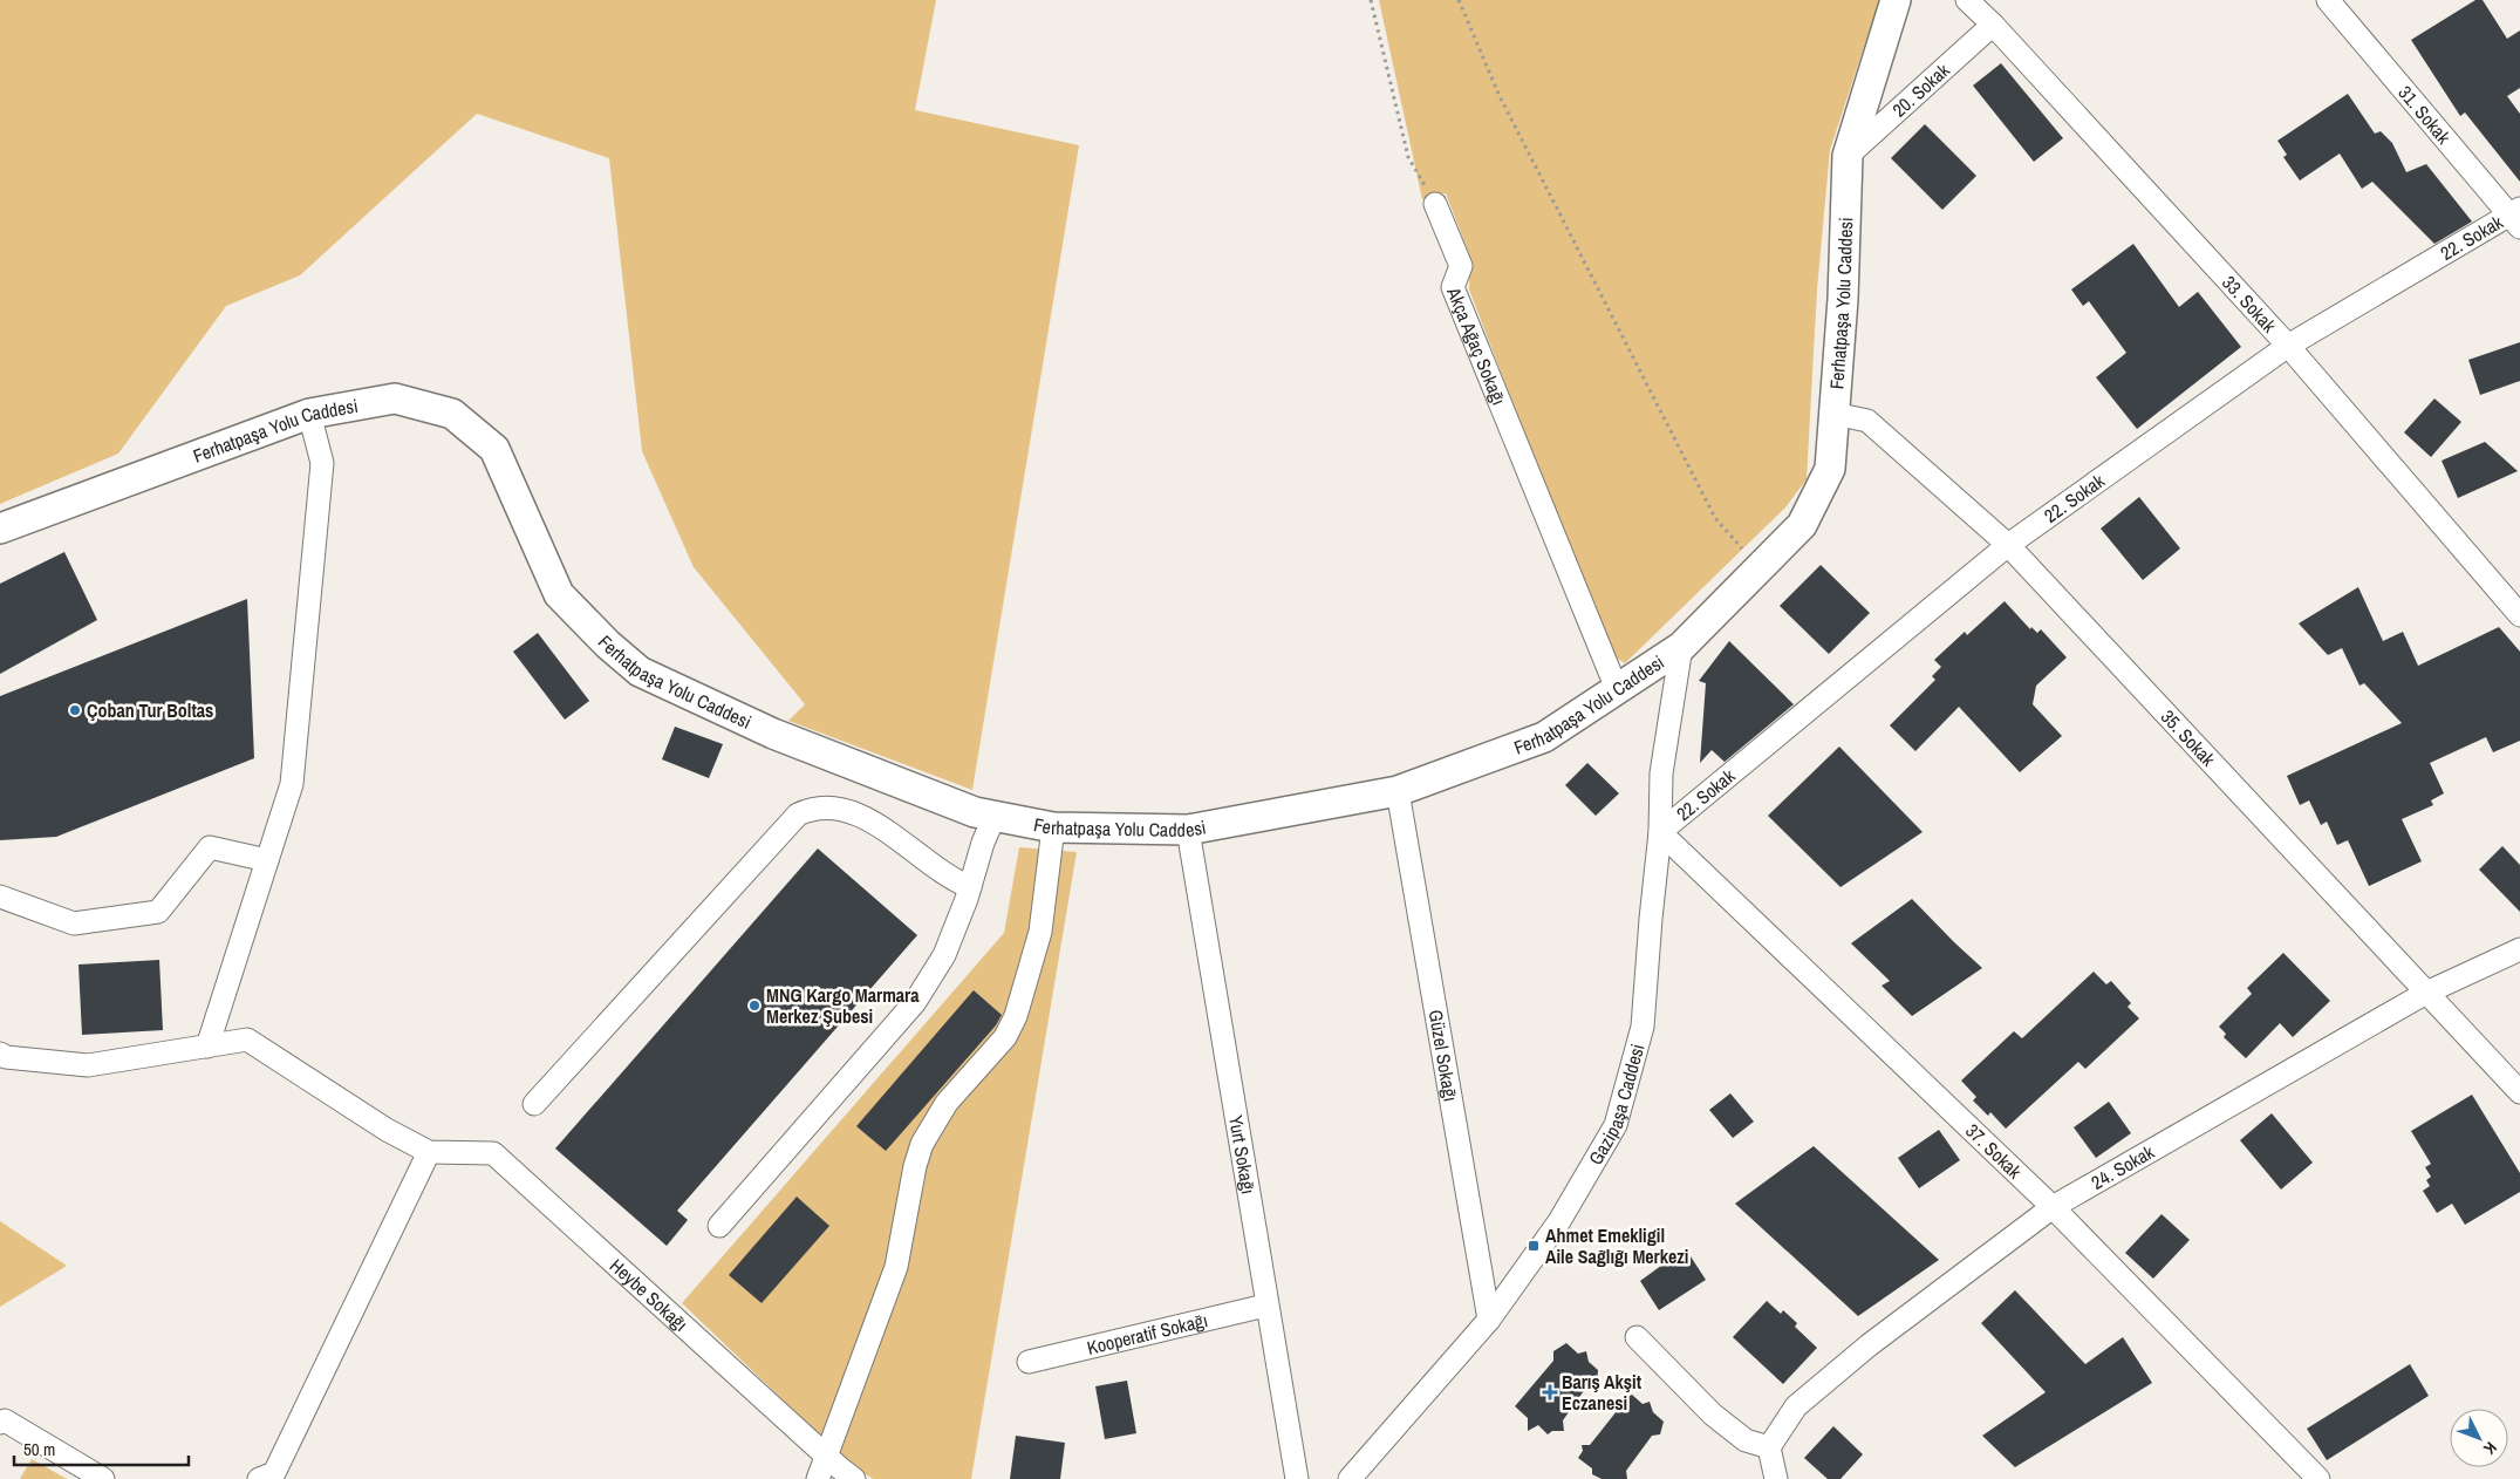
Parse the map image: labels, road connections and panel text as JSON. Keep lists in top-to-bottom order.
{
  "streets": {
    "main road": ["Ferhatpaşa Yolu Caddesi"],
    "street": [
      "20. Sokak",
      "31. Sokak",
      "22. Sokak",
      "33. Sokak",
      "Akça Ağaç Sokağı",
      "35. Sokak",
      "Güzel Sokağı",
      "Gazipaşa Caddesi",
      "37. Sokak",
      "Yurt Sokağı",
      "24. Sokak",
      "Heybe Sokağı",
      "Kooperatif Sokağı"
    ]
  },
  "crossings": [
    ["20. Sokak", "Ferhatpaşa Yolu Caddesi"],
    ["20. Sokak", "33. Sokak"],
    ["31. Sokak", "22. Sokak"],
    ["22. Sokak", "33. Sokak"],
    ["22. Sokak", "35. Sokak"],
    ["22. Sokak", "Gazipaşa Caddesi"],
    ["22. Sokak", "37. Sokak"],
    ["Ferhatpaşa Yolu Caddesi", "Akça Ağaç Sokağı"],
    ["Ferhatpaşa Yolu Caddesi", "35. Sokak"],
    ["Ferhatpaşa Yolu Caddesi", "Güzel Sokağı"],
    ["Ferhatpaşa Yolu Caddesi", "Gazipaşa Caddesi"],
    ["Ferhatpaşa Yolu Caddesi", "Yurt Sokağı"],
    ["35. Sokak", "24. Sokak"],
    ["Güzel Sokağı", "Gazipaşa Caddesi"],
    ["Gazipaşa Caddesi", "37. Sokak"],
    ["37. Sokak", "24. Sokak"],
    ["Yurt Sokağı", "Kooperatif Sokağı"]
  ],
  "places": {
    "other": ["Çoban Tur Boltas", "MNG Kargo Marmara Merkez Şubesi"],
    "transit": ["Ahmet Emekligil Aile Sağlığı Merkezi"],
    "health": ["Barış Akşit Eczanesi"]
  },
  "scale_bar": "50 m",
  "north": "bottom right"
}
